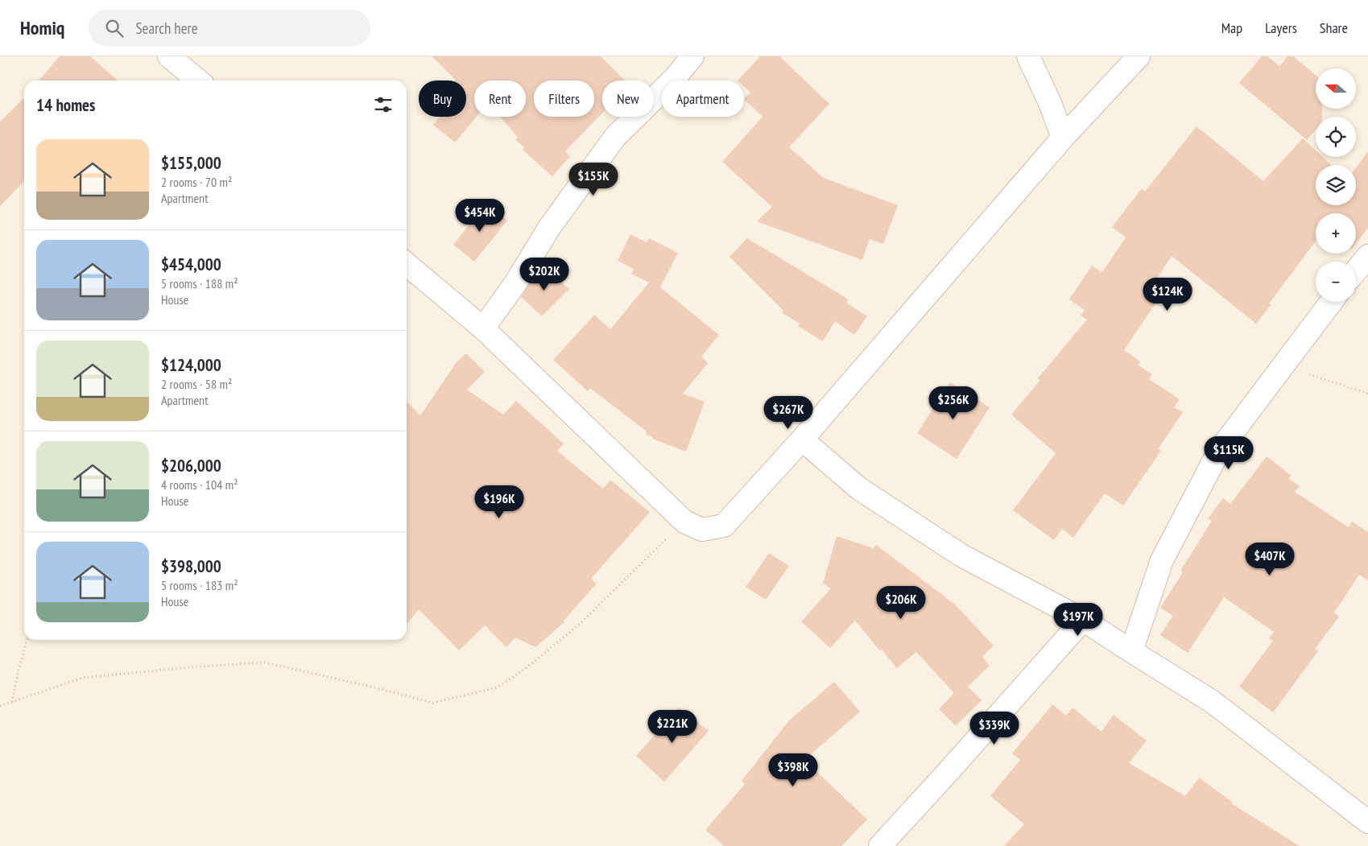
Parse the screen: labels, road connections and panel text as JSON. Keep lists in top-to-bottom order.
{
  "north": "left",
  "page": {
    "header": "Homiq",
    "search": "Search here",
    "nav": ["Map", "Layers", "Share"],
    "map_buttons": ["+", "−"],
    "chip": [
      "Buy",
      "Rent",
      "Filters",
      "New",
      "Apartment"
    ],
    "heading": "14 homes",
    "list": [
      {
        "name": "$155,000",
        "note": "2 rooms · 70 m² · Apartment"
      },
      {
        "name": "$454,000",
        "note": "5 rooms · 188 m² · House"
      },
      {
        "name": "$124,000",
        "note": "2 rooms · 58 m² · Apartment"
      },
      {
        "name": "$206,000",
        "note": "4 rooms · 104 m² · House"
      },
      {
        "name": "$398,000",
        "note": "5 rooms · 183 m² · House"
      }
    ],
    "price": [
      "$155K",
      "$454K",
      "$202K",
      "$124K",
      "$256K",
      "$267K",
      "$115K",
      "$196K",
      "$407K",
      "$206K",
      "$197K",
      "$221K",
      "$339K",
      "$398K"
    ]
  }
}
